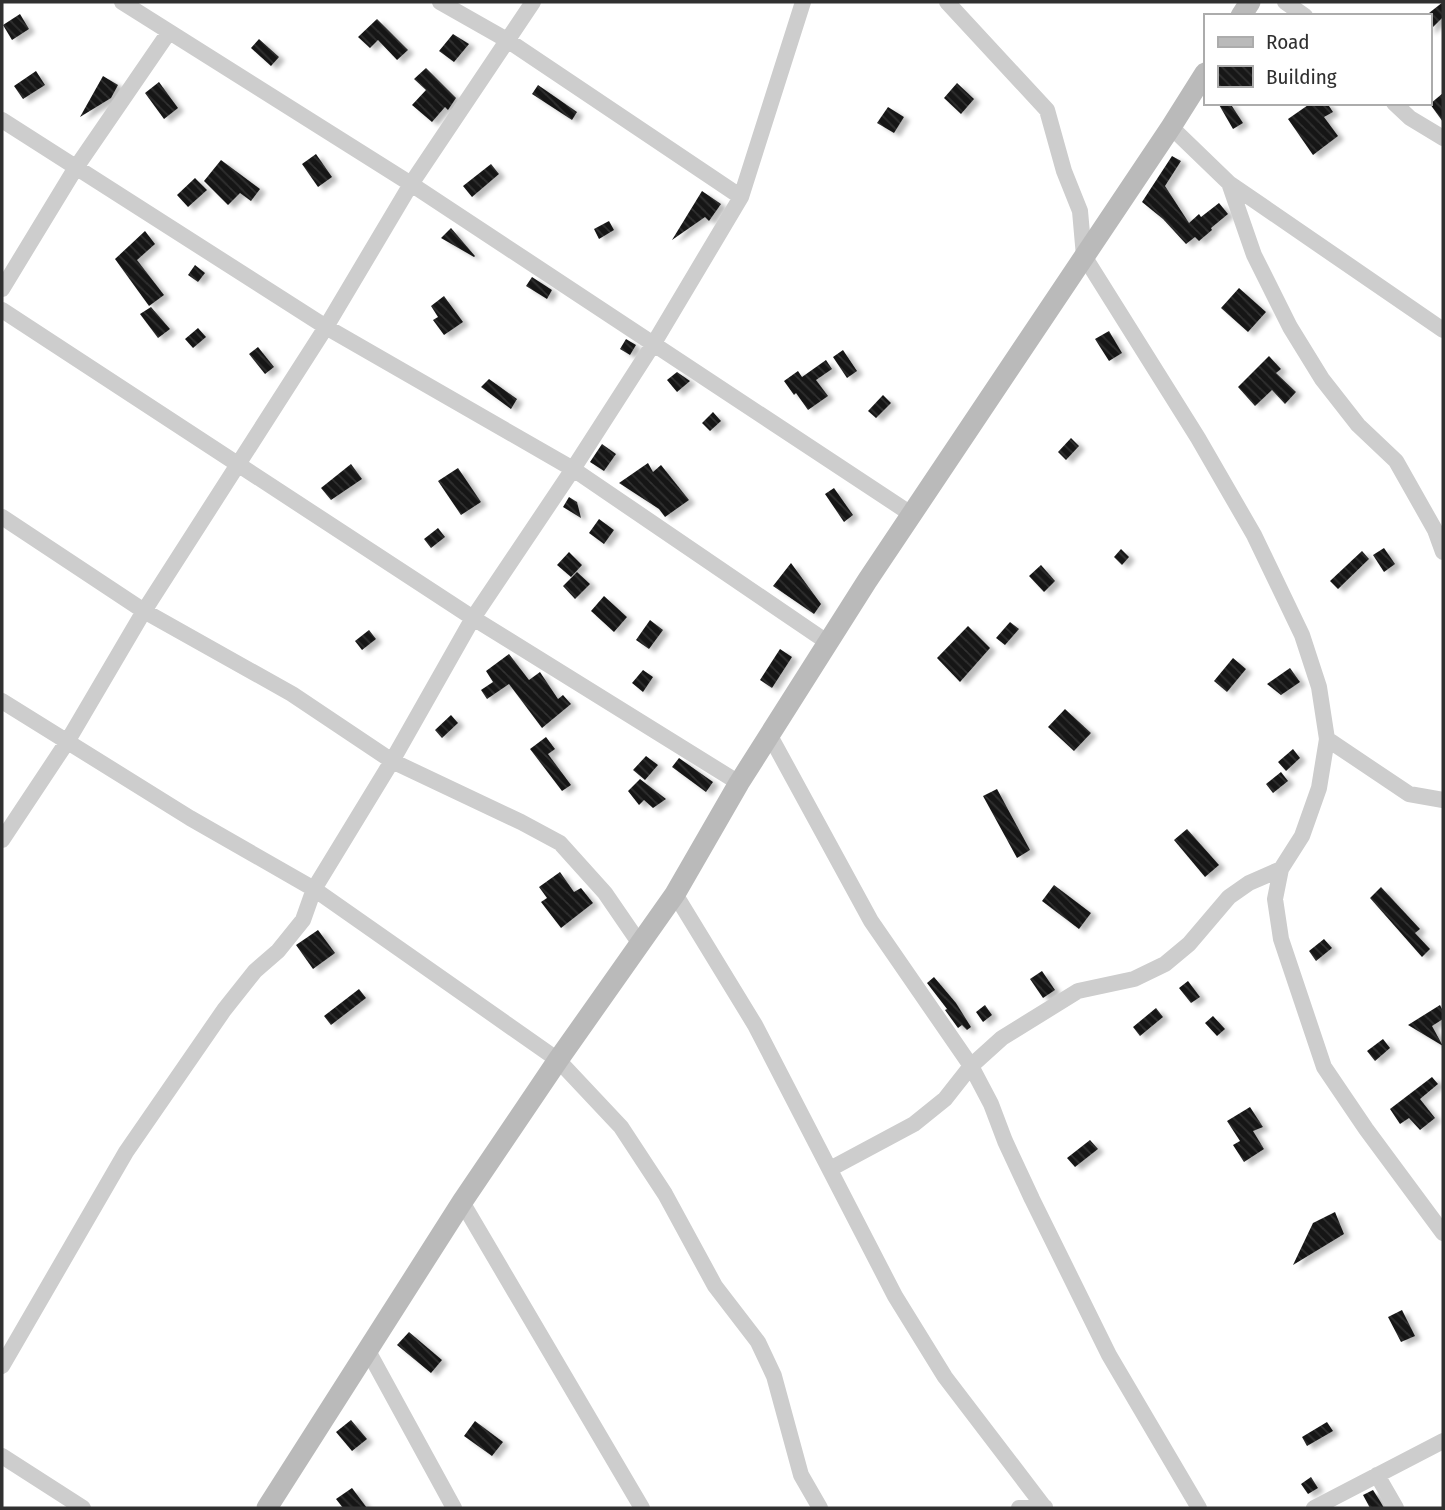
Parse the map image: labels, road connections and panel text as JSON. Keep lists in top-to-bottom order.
{
  "legend": ["Road", "Building"]
}
